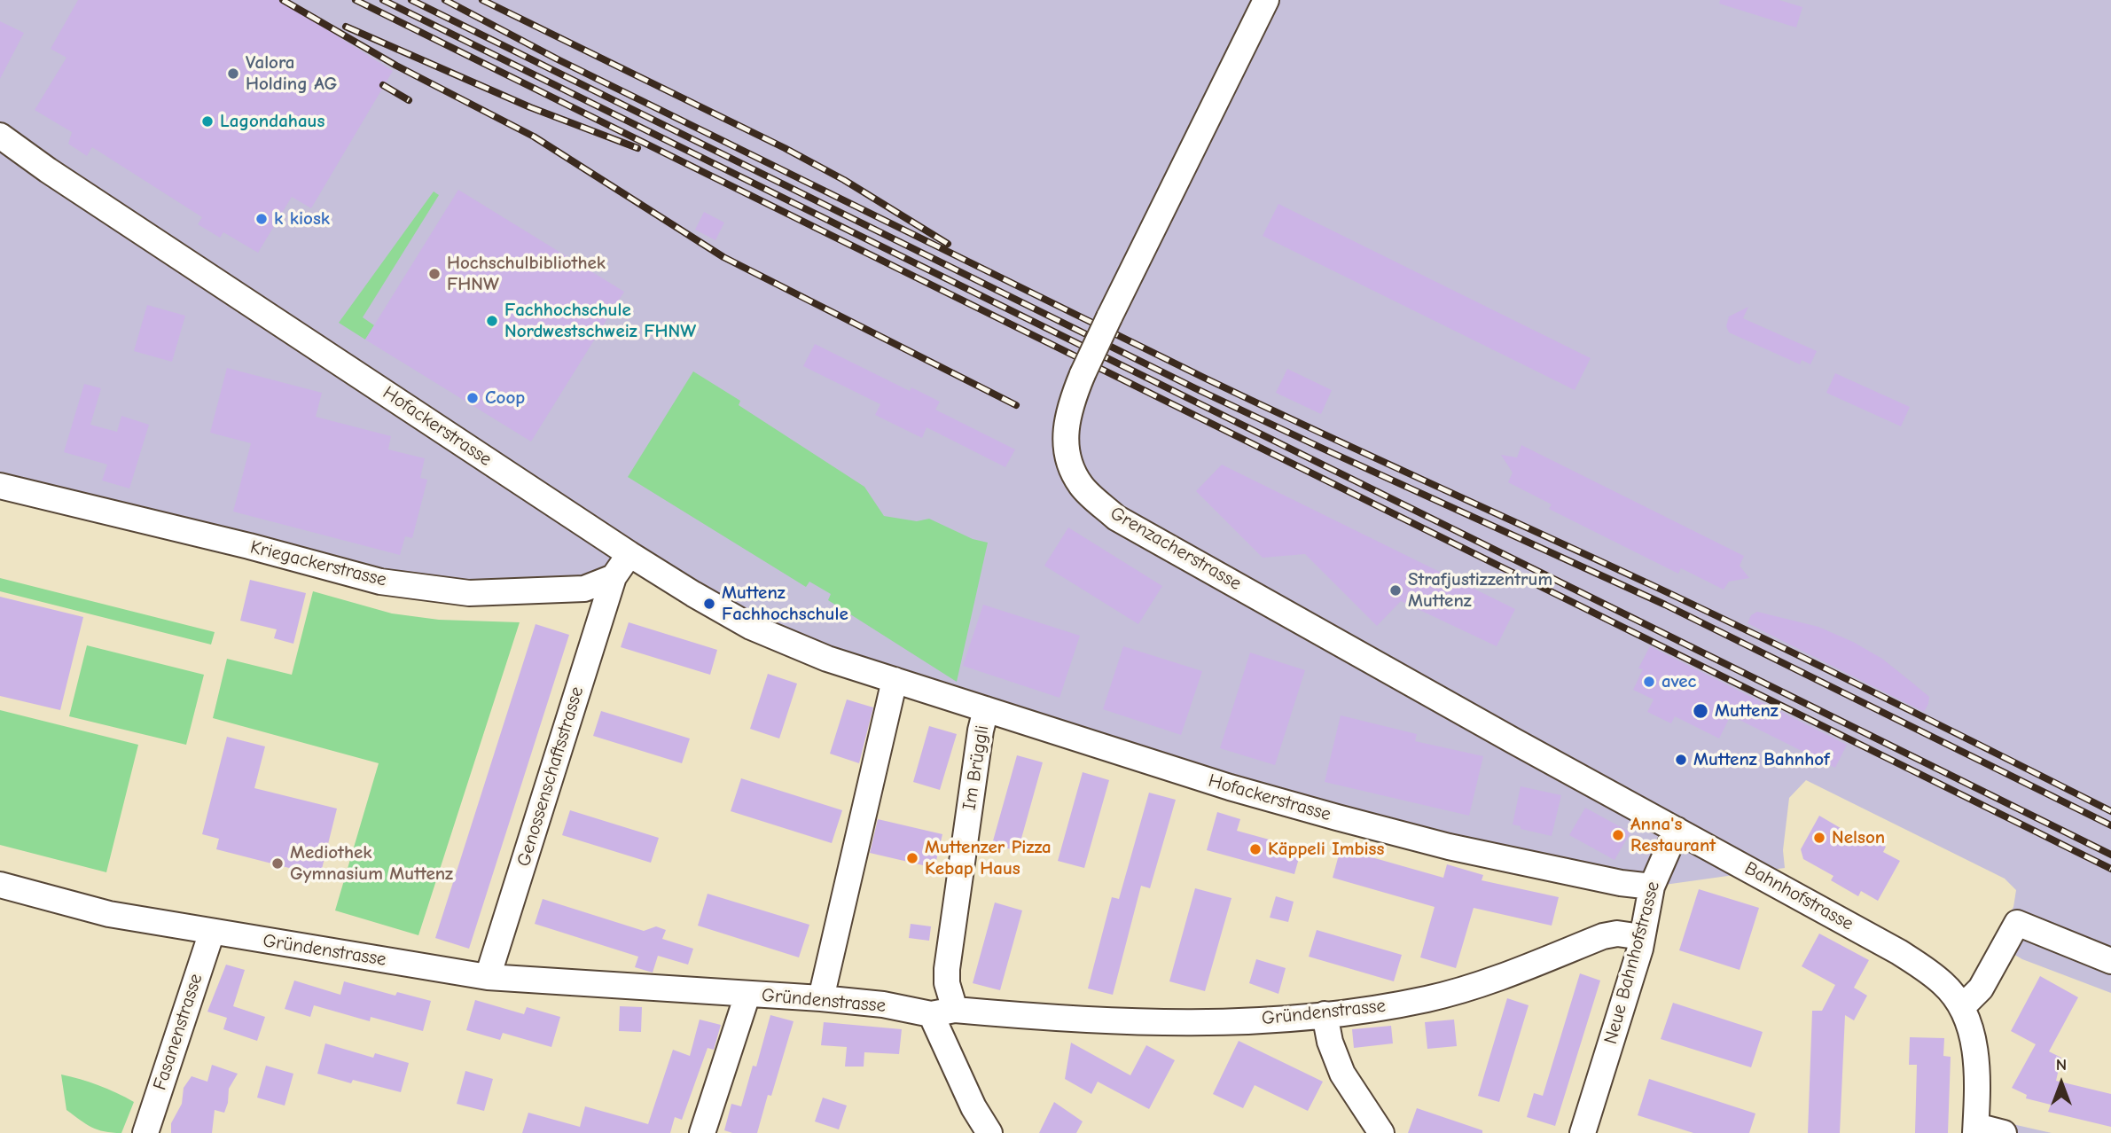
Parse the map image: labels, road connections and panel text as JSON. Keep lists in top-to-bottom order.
{
  "streets": {
    "street": [
      "Hofackerstrasse",
      "Grenzacherstrasse",
      "Kriegackerstrasse",
      "Im Brüggli",
      "Genossenschaftsstrasse",
      "Bahnhofstrasse",
      "Gründenstrasse",
      "Neue Bahnhofstrasse",
      "Fasanenstrasse"
    ]
  },
  "crossings": [
    ["Hofackerstrasse", "Im Brüggli"],
    ["Hofackerstrasse", "Neue Bahnhofstrasse"],
    ["Grenzacherstrasse", "Bahnhofstrasse"],
    ["Kriegackerstrasse", "Genossenschaftsstrasse"],
    ["Im Brüggli", "Gründenstrasse"],
    ["Genossenschaftsstrasse", "Gründenstrasse"],
    ["Bahnhofstrasse", "Neue Bahnhofstrasse"],
    ["Gründenstrasse", "Neue Bahnhofstrasse"],
    ["Gründenstrasse", "Fasanenstrasse"]
  ],
  "places": [
    "Valora Holding AG",
    "Lagondahaus",
    "k kiosk",
    "Hochschulbibliothek FHNW",
    "Fachhochschule Nordwestschweiz FHNW",
    "Coop",
    "Strafjustizzentrum Muttenz",
    "Muttenz Fachhochschule",
    "avec",
    "Muttenz",
    "Muttenz Bahnhof",
    "Anna's Restaurant",
    "Nelson",
    "Käppeli Imbiss",
    "Muttenzer Pizza Kebap Haus",
    "Mediothek Gymnasium Muttenz"
  ],
  "north": "top"
}
